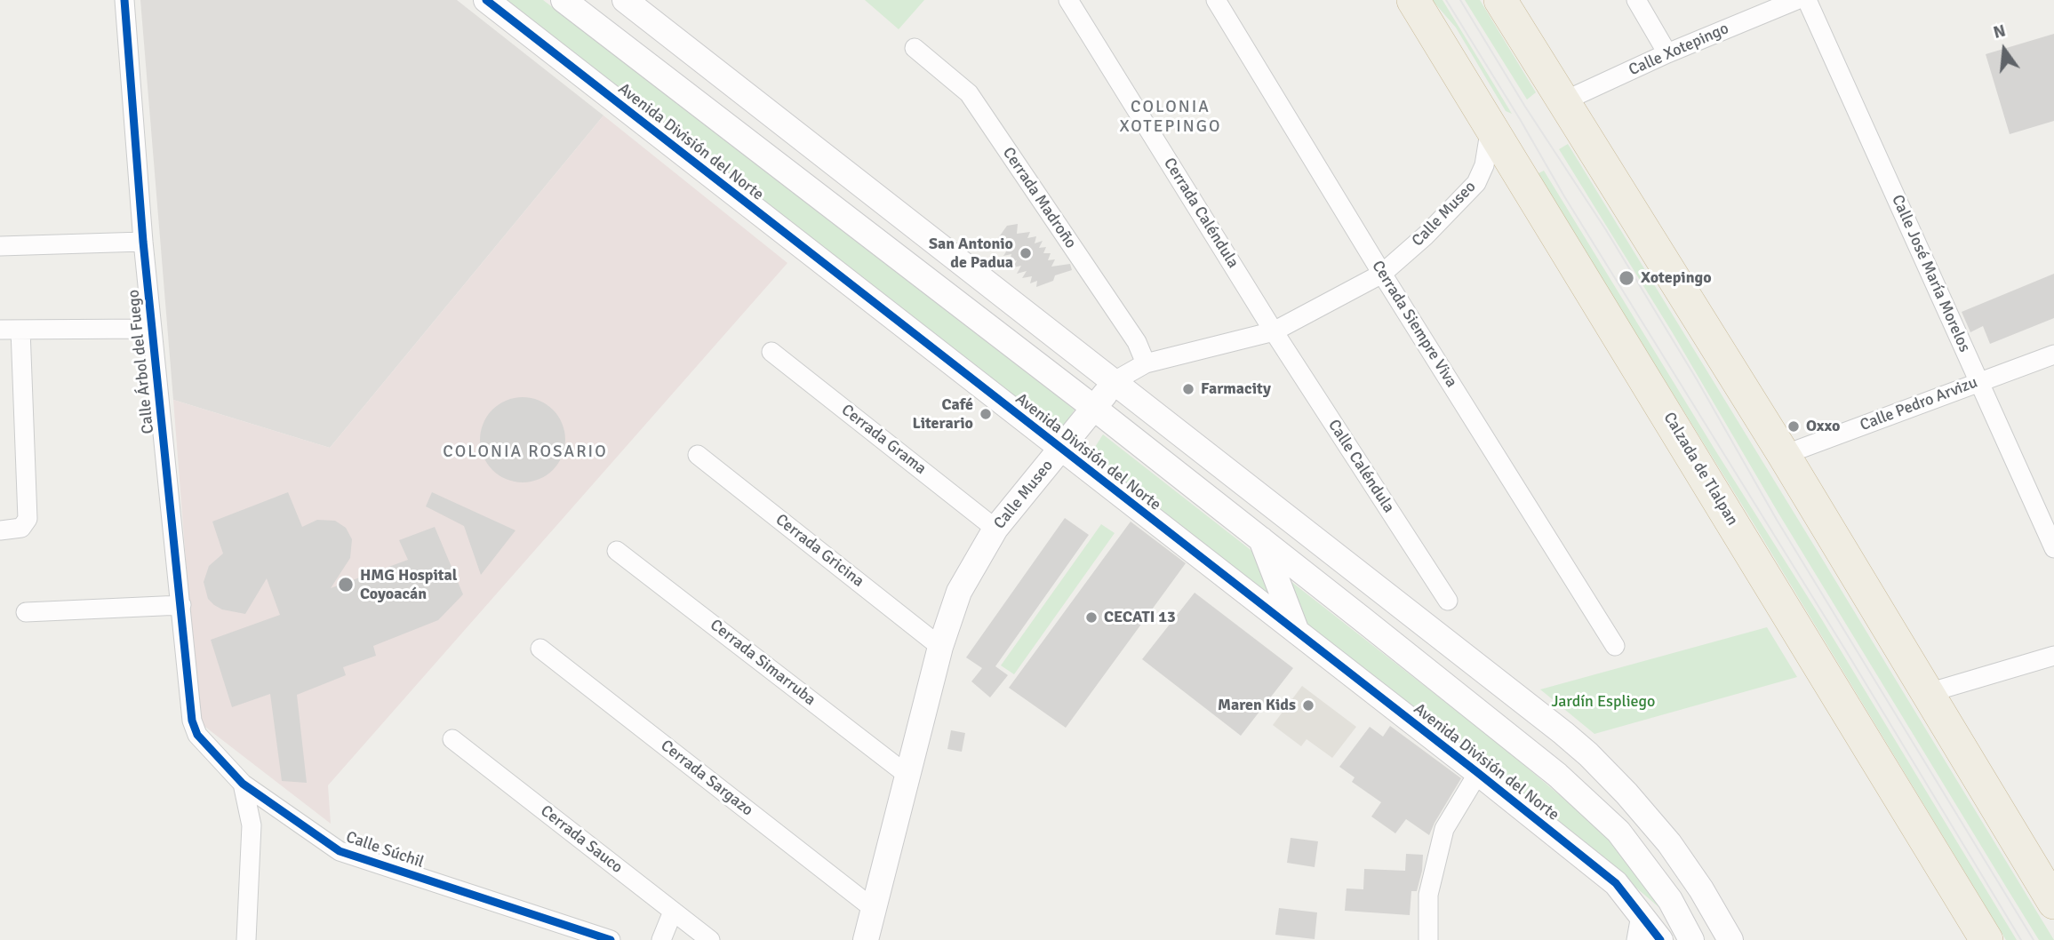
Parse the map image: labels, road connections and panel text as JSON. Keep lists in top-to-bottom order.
{
  "streets": {
    "highway": ["Calzada de Tlalpan"],
    "main road": ["Avenida División del Norte", "Calle Museo"],
    "street": [
      "Calle Xotepingo",
      "Cerrada Madroño",
      "Cerrada Caléndula",
      "Calle José María Morelos",
      "Cerrada Siempre Viva",
      "Calle Árbol del Fuego",
      "Calle Pedro Arvizu",
      "Cerrada Grama",
      "Calle Caléndula",
      "Cerrada Gricina",
      "Cerrada Simarruba",
      "Cerrada Sargazo",
      "Cerrada Sauco",
      "Calle Súchil"
    ]
  },
  "crossings": [
    ["Avenida División del Norte", "Calle Museo"],
    ["Cerrada Madroño", "Calle Museo"],
    ["Cerrada Caléndula", "Calle Museo"],
    ["Cerrada Caléndula", "Calle Caléndula"],
    ["Calle Museo", "Cerrada Siempre Viva"],
    ["Calle Museo", "Cerrada Grama"],
    ["Calle Museo", "Calle Caléndula"],
    ["Calle Museo", "Calzada de Tlalpan"],
    ["Calle Museo", "Cerrada Gricina"],
    ["Calle Museo", "Cerrada Simarruba"],
    ["Calle Museo", "Cerrada Sargazo"],
    ["Calle José María Morelos", "Calle Pedro Arvizu"],
    ["Calle Árbol del Fuego", "Calle Súchil"]
  ],
  "districts": ["COLONIA XOTEPINGO", "COLONIA ROSARIO"],
  "parks": ["Jardín Espliego"],
  "places": [
    "San Antonio de Padua",
    "Xotepingo",
    "Farmacity",
    "Café Literario",
    "Oxxo",
    "HMG Hospital Coyoacán",
    "CECATI 13",
    "Maren Kids"
  ],
  "north": "top"
}
